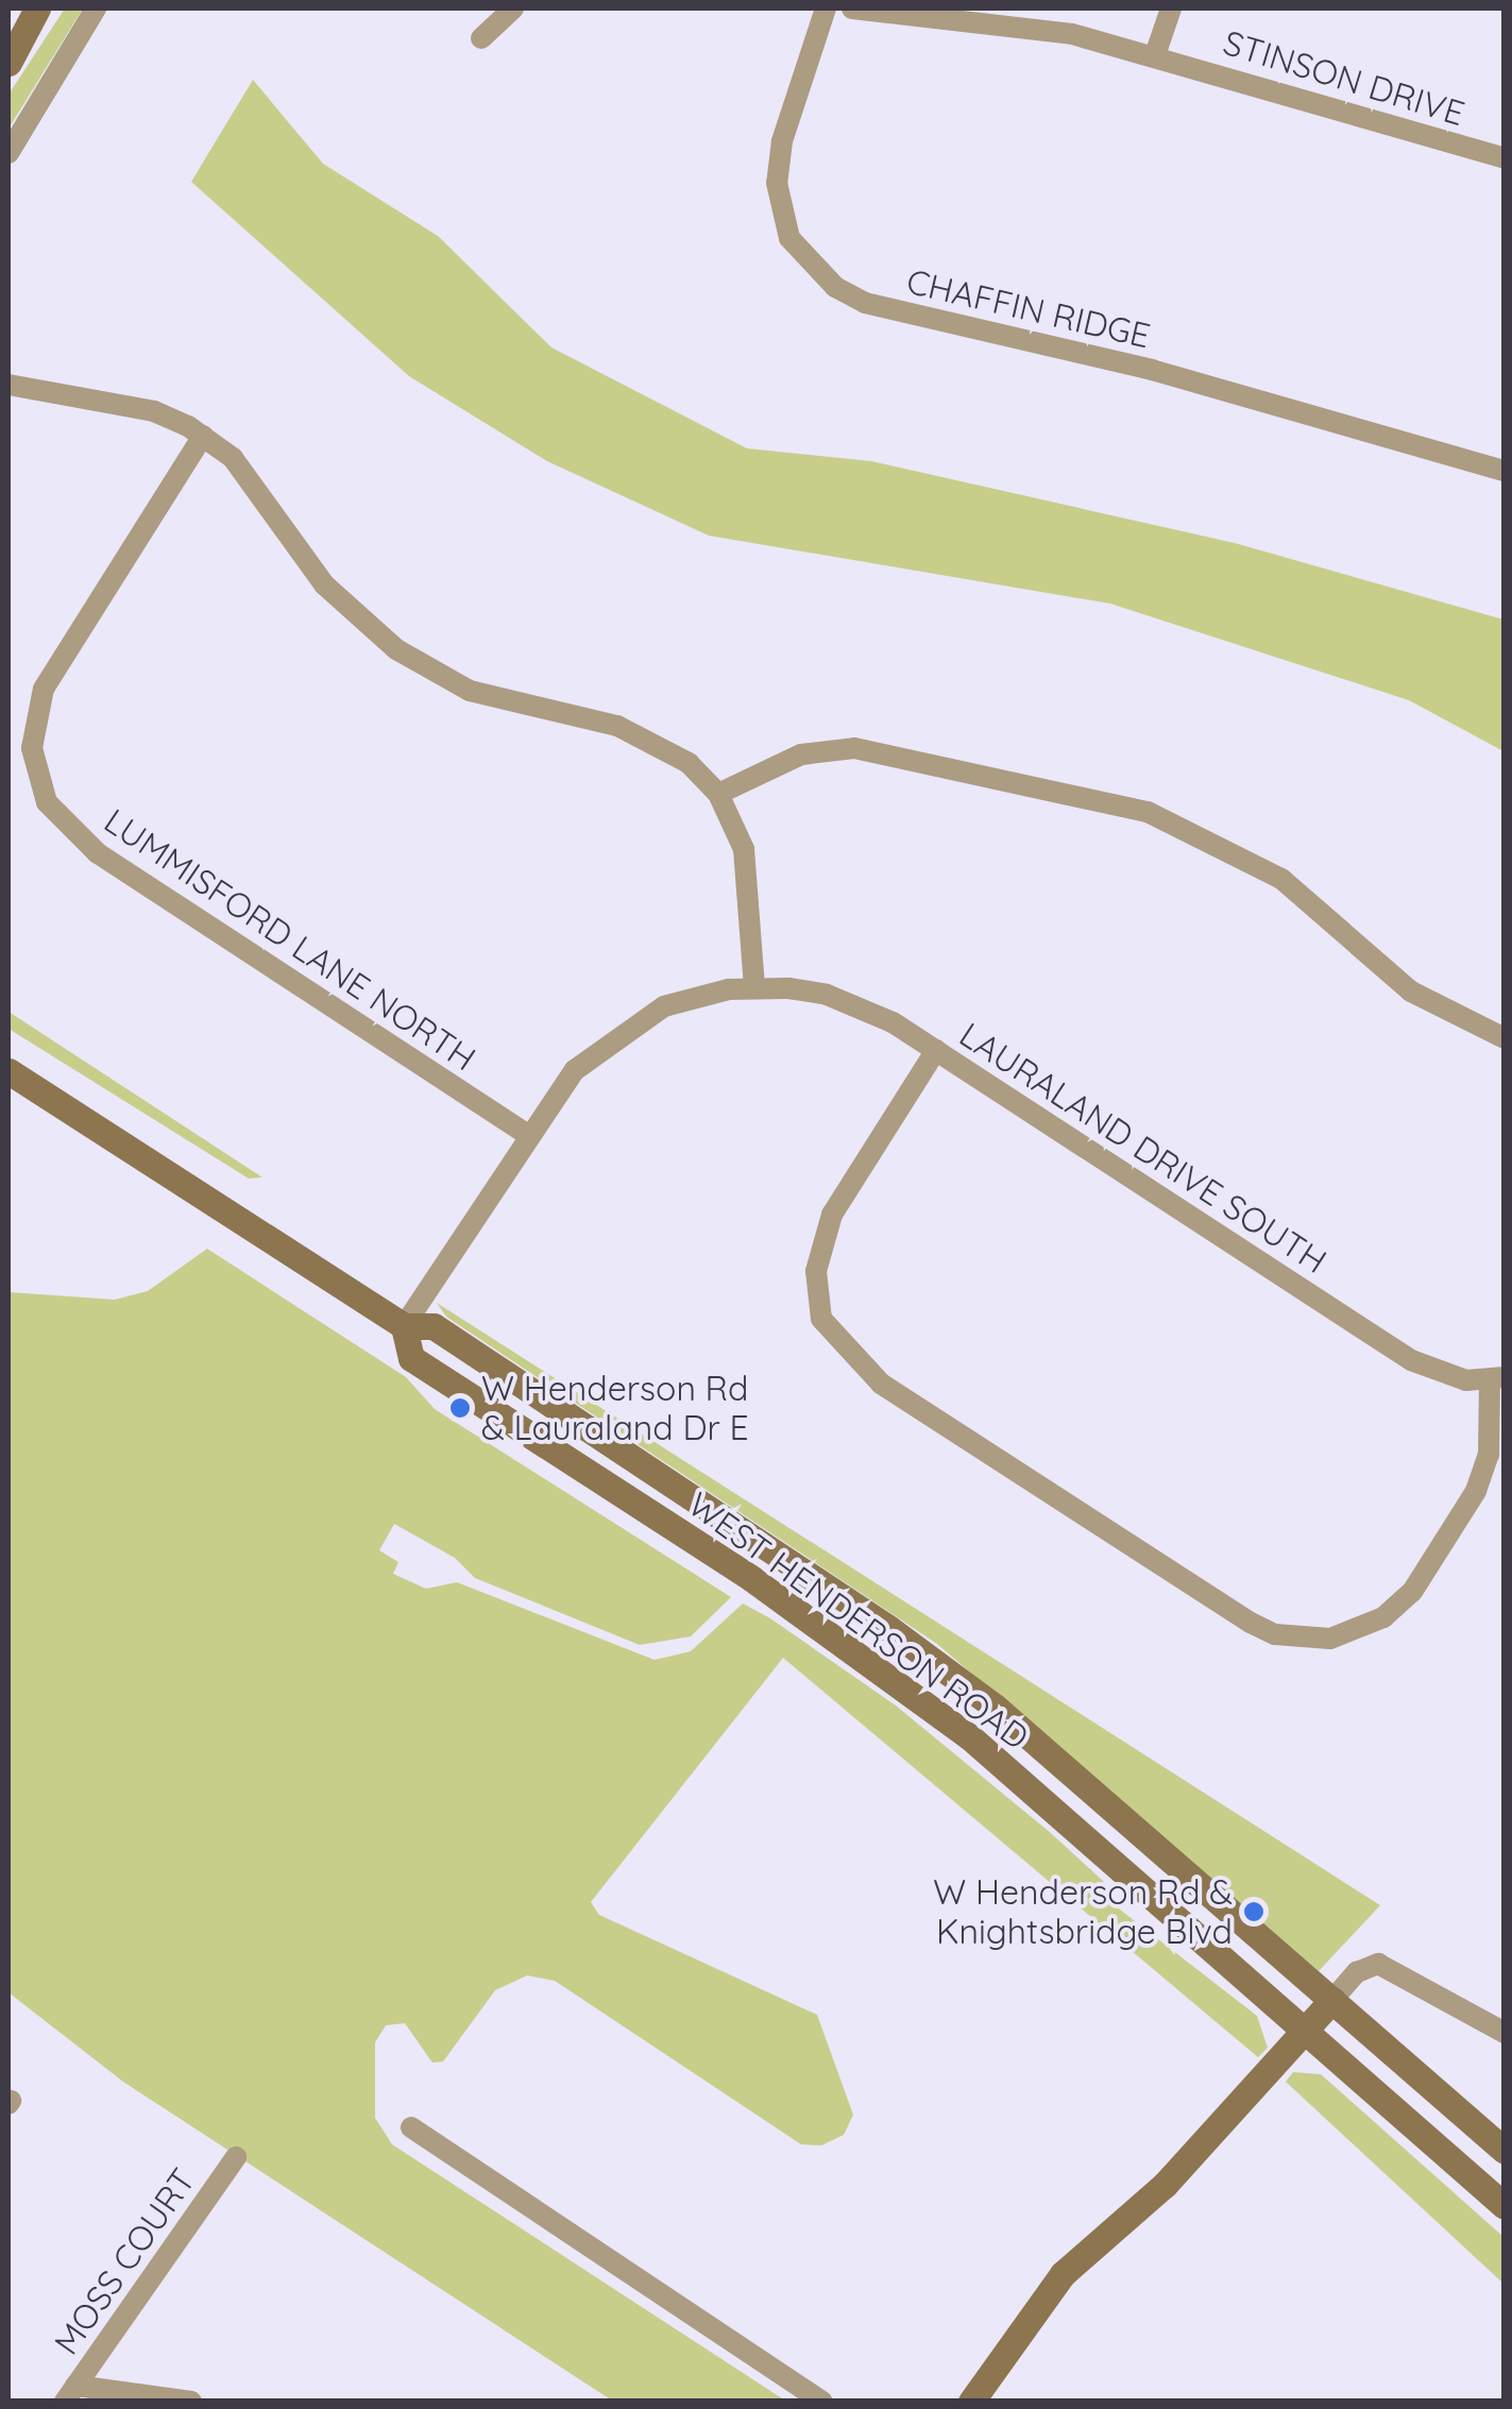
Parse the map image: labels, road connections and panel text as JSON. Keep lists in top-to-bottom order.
{
  "streets": {
    "main road": ["WEST HENDERSON ROAD"],
    "street": [
      "STINSON DRIVE",
      "CHAFFIN RIDGE",
      "LUMMISFORD LANE NORTH",
      "LAURALAND DRIVE SOUTH",
      "MOSS COURT"
    ]
  },
  "crossings": [
    ["LUMMISFORD LANE NORTH", "LAURALAND DRIVE SOUTH"],
    ["LAURALAND DRIVE SOUTH", "WEST HENDERSON ROAD"]
  ],
  "places": ["W Henderson Rd & Lauraland Dr E", "W Henderson Rd & Knightsbridge Blvd"]
}
